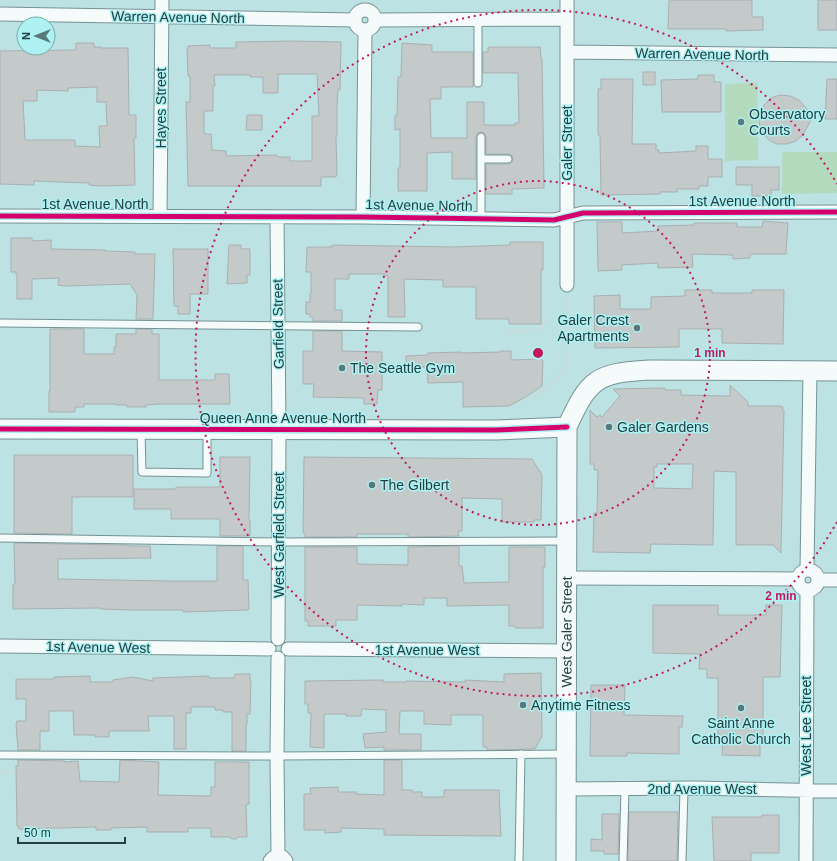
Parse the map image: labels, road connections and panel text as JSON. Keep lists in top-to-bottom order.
{
  "streets": {
    "main road": ["Queen Anne Avenue North", "West Galer Street"],
    "street": [
      "Warren Avenue North",
      "Hayes Street",
      "Galer Street",
      "1st Avenue North",
      "Garfield Street",
      "West Garfield Street",
      "1st Avenue West",
      "West Lee Street",
      "2nd Avenue West"
    ]
  },
  "crossings": [
    ["Warren Avenue North", "Hayes Street"],
    ["Warren Avenue North", "Galer Street"],
    ["Hayes Street", "1st Avenue North"],
    ["Galer Street", "1st Avenue North"],
    ["1st Avenue North", "Garfield Street"],
    ["Garfield Street", "Queen Anne Avenue North"],
    ["Garfield Street", "West Garfield Street"],
    ["Queen Anne Avenue North", "West Garfield Street"],
    ["Queen Anne Avenue North", "West Galer Street"],
    ["West Garfield Street", "1st Avenue West"],
    ["West Galer Street", "1st Avenue West"],
    ["West Galer Street", "2nd Avenue West"],
    ["West Lee Street", "2nd Avenue West"]
  ],
  "places": [
    "Observatory Courts",
    "Galer Crest Apartments",
    "The Seattle Gym",
    "Galer Gardens",
    "The Gilbert",
    "Anytime Fitness",
    "Saint Anne Catholic Church"
  ],
  "scale_bar": "50 m",
  "north": "left",
  "rings": ["1 min", "2 min"]
}
